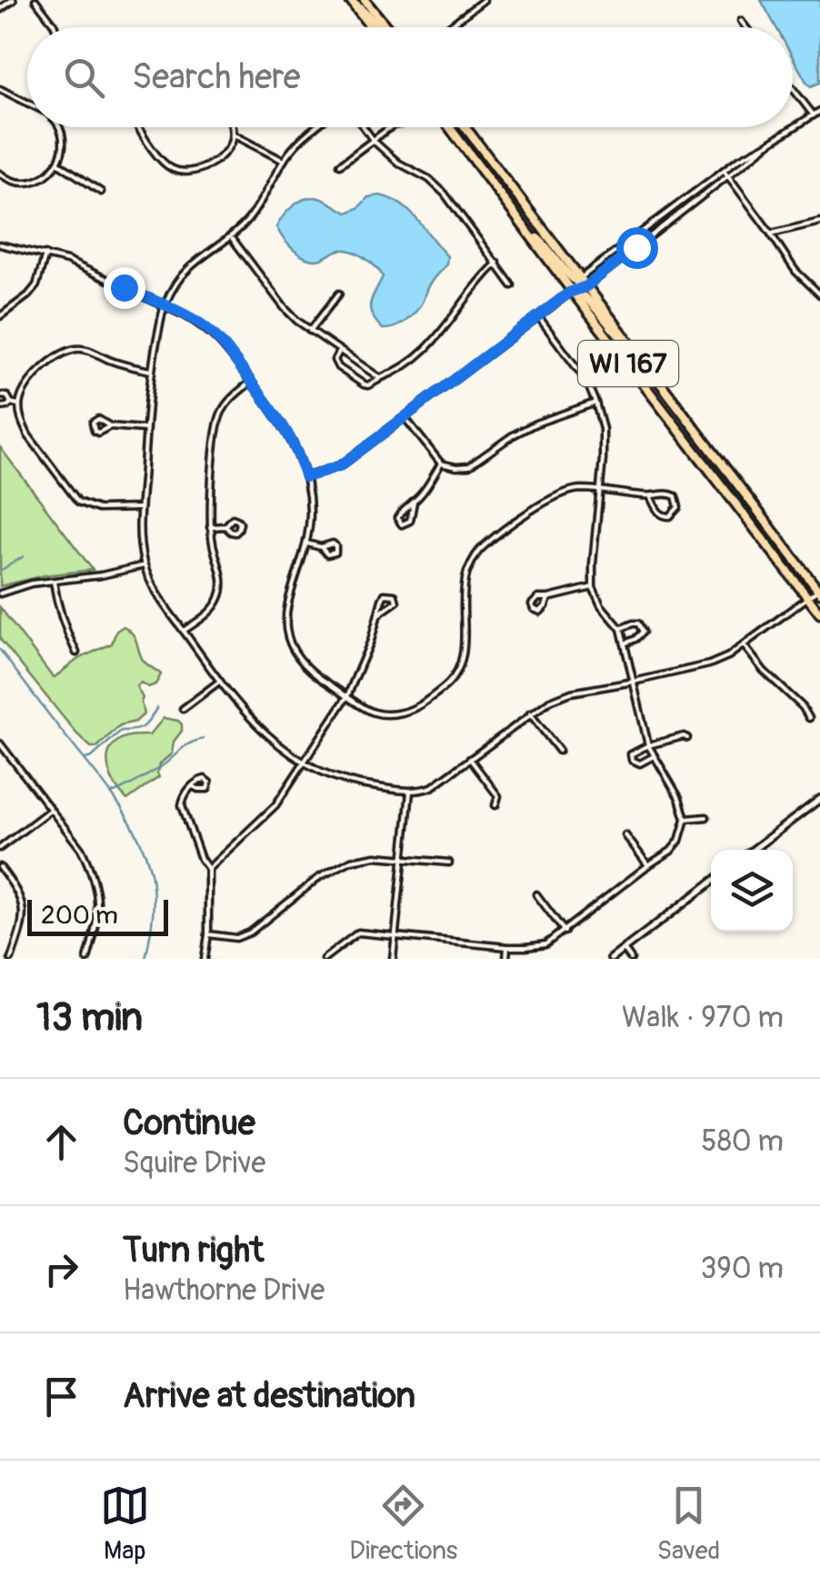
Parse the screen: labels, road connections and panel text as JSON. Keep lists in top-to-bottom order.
{
  "streets": {
    "main road": ["WI 167"]
  },
  "scale_bar": "200 m",
  "page": {
    "search": "Search here",
    "scale": "200 m",
    "heading": ["13 min", "Walk · 970 m"],
    "list": [
      ["Continue", "Squire Drive", "580 m"],
      ["Turn right", "Hawthorne Drive", "390 m"],
      "Arrive at destination"
    ],
    "nav": ["Map", "Directions", "Saved"]
  }
}
